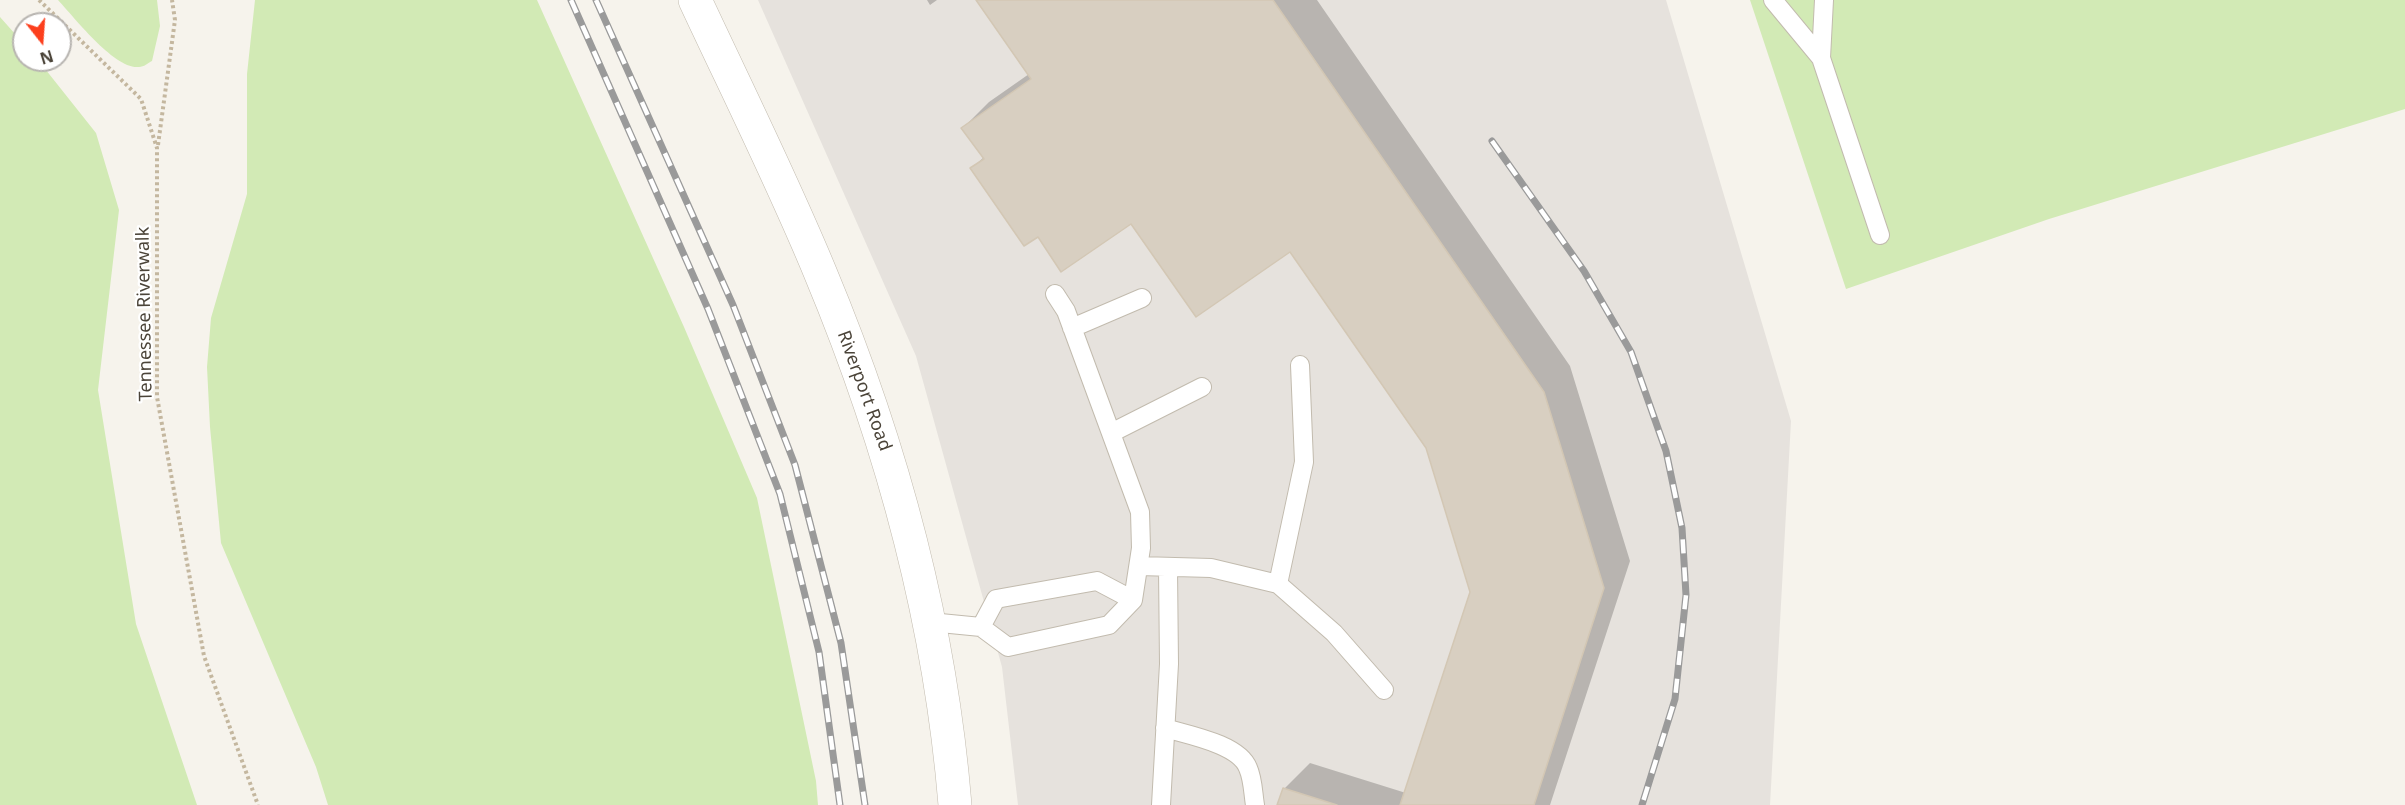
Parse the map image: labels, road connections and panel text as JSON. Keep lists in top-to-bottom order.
{
  "streets": {
    "street": ["Riverport Road"],
    "path": ["Tennessee Riverwalk"]
  },
  "north": "bottom"
}
